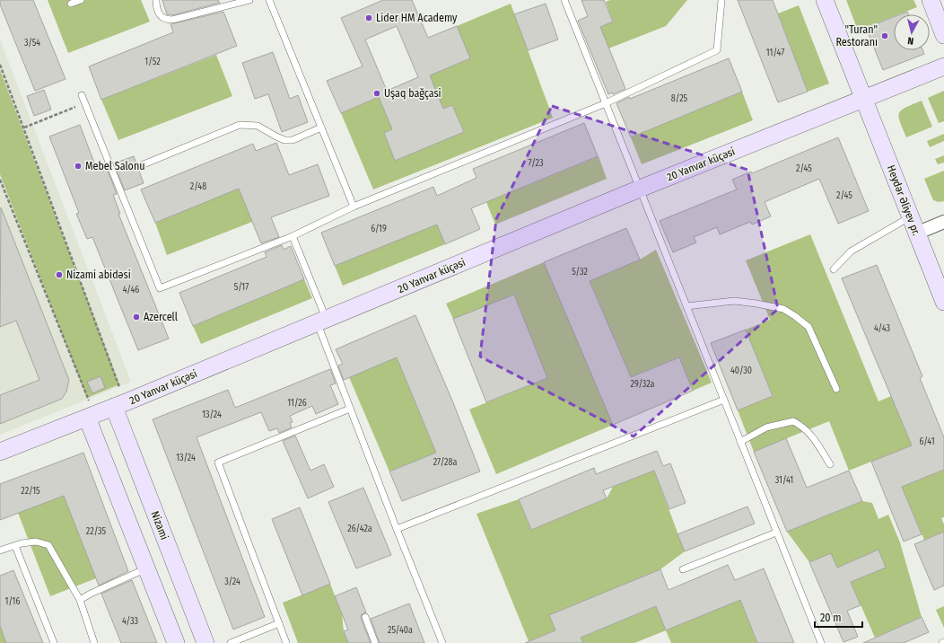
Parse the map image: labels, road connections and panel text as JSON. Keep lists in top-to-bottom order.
{
  "streets": {
    "street": ["20 Yanvar küçəsi", "Heydər Əliyev pr.", "Nizami"]
  },
  "crossings": [
    ["20 Yanvar küçəsi", "Heydər Əliyev pr."],
    ["20 Yanvar küçəsi", "Nizami"]
  ],
  "places": [
    "Lider HM Academy",
    "\"Turan\" Restoranı",
    "Uşaq bağçasi",
    "Mebel Salonu",
    "Nizami abidәsi",
    "Azercell"
  ],
  "house_numbers": [
    "3/54",
    "11/47",
    "1/52",
    "8/25",
    "7/23",
    "2/45",
    "2/48",
    "2/45",
    "6/19",
    "5/32",
    "5/17",
    "4/46",
    "4/43",
    "40/30",
    "29/32a",
    "11/26",
    "13/24",
    "6/41",
    "13/24",
    "27/28a",
    "31/41",
    "22/15",
    "26/42a",
    "22/35",
    "3/24",
    "1/16",
    "4/33",
    "25/40a"
  ],
  "scale_bar": "20 m",
  "north": "bottom"
}
